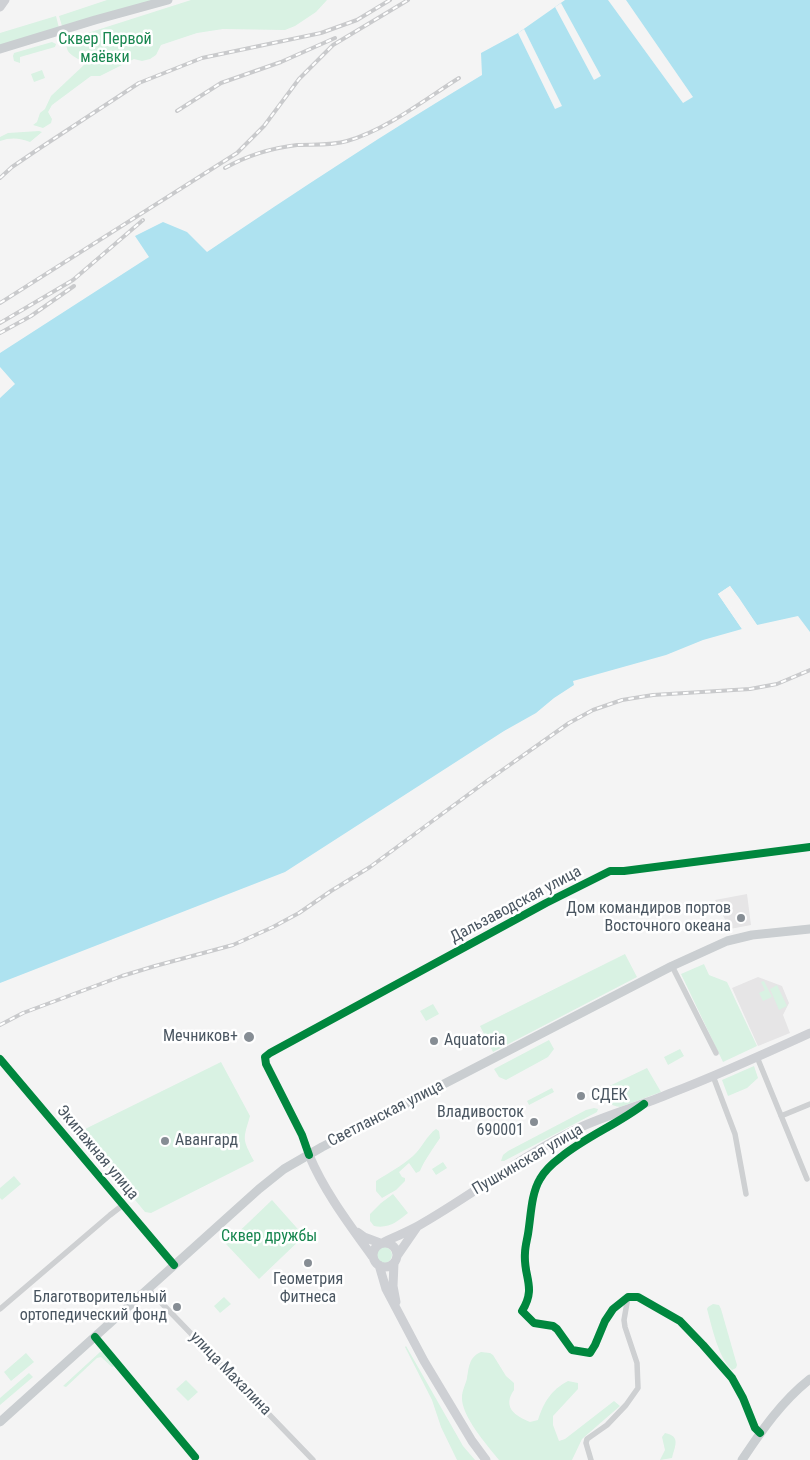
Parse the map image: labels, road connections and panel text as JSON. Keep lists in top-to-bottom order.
{
  "streets": {
    "main road": ["Светланская улица", "Пушкинская улица"],
    "street": ["Дальзаводская улица", "Экипажная улица", "улица Махалина"]
  },
  "crossings": [
    ["Дальзаводская улица", "Светланская улица"],
    ["Светланская улица", "Экипажная улица"],
    ["Светланская улица", "улица Махалина"]
  ],
  "parks": ["Сквер Первой маёвки", "Сквер дружбы"],
  "places": [
    "Дом командиров портов Восточного океана",
    "Мечников+",
    "Aquatoria",
    "СДЕК",
    "Владивосток 690001",
    "Авангард",
    "Геометрия Фитнеса",
    "Благотворительный ортопедический фонд"
  ]
}
